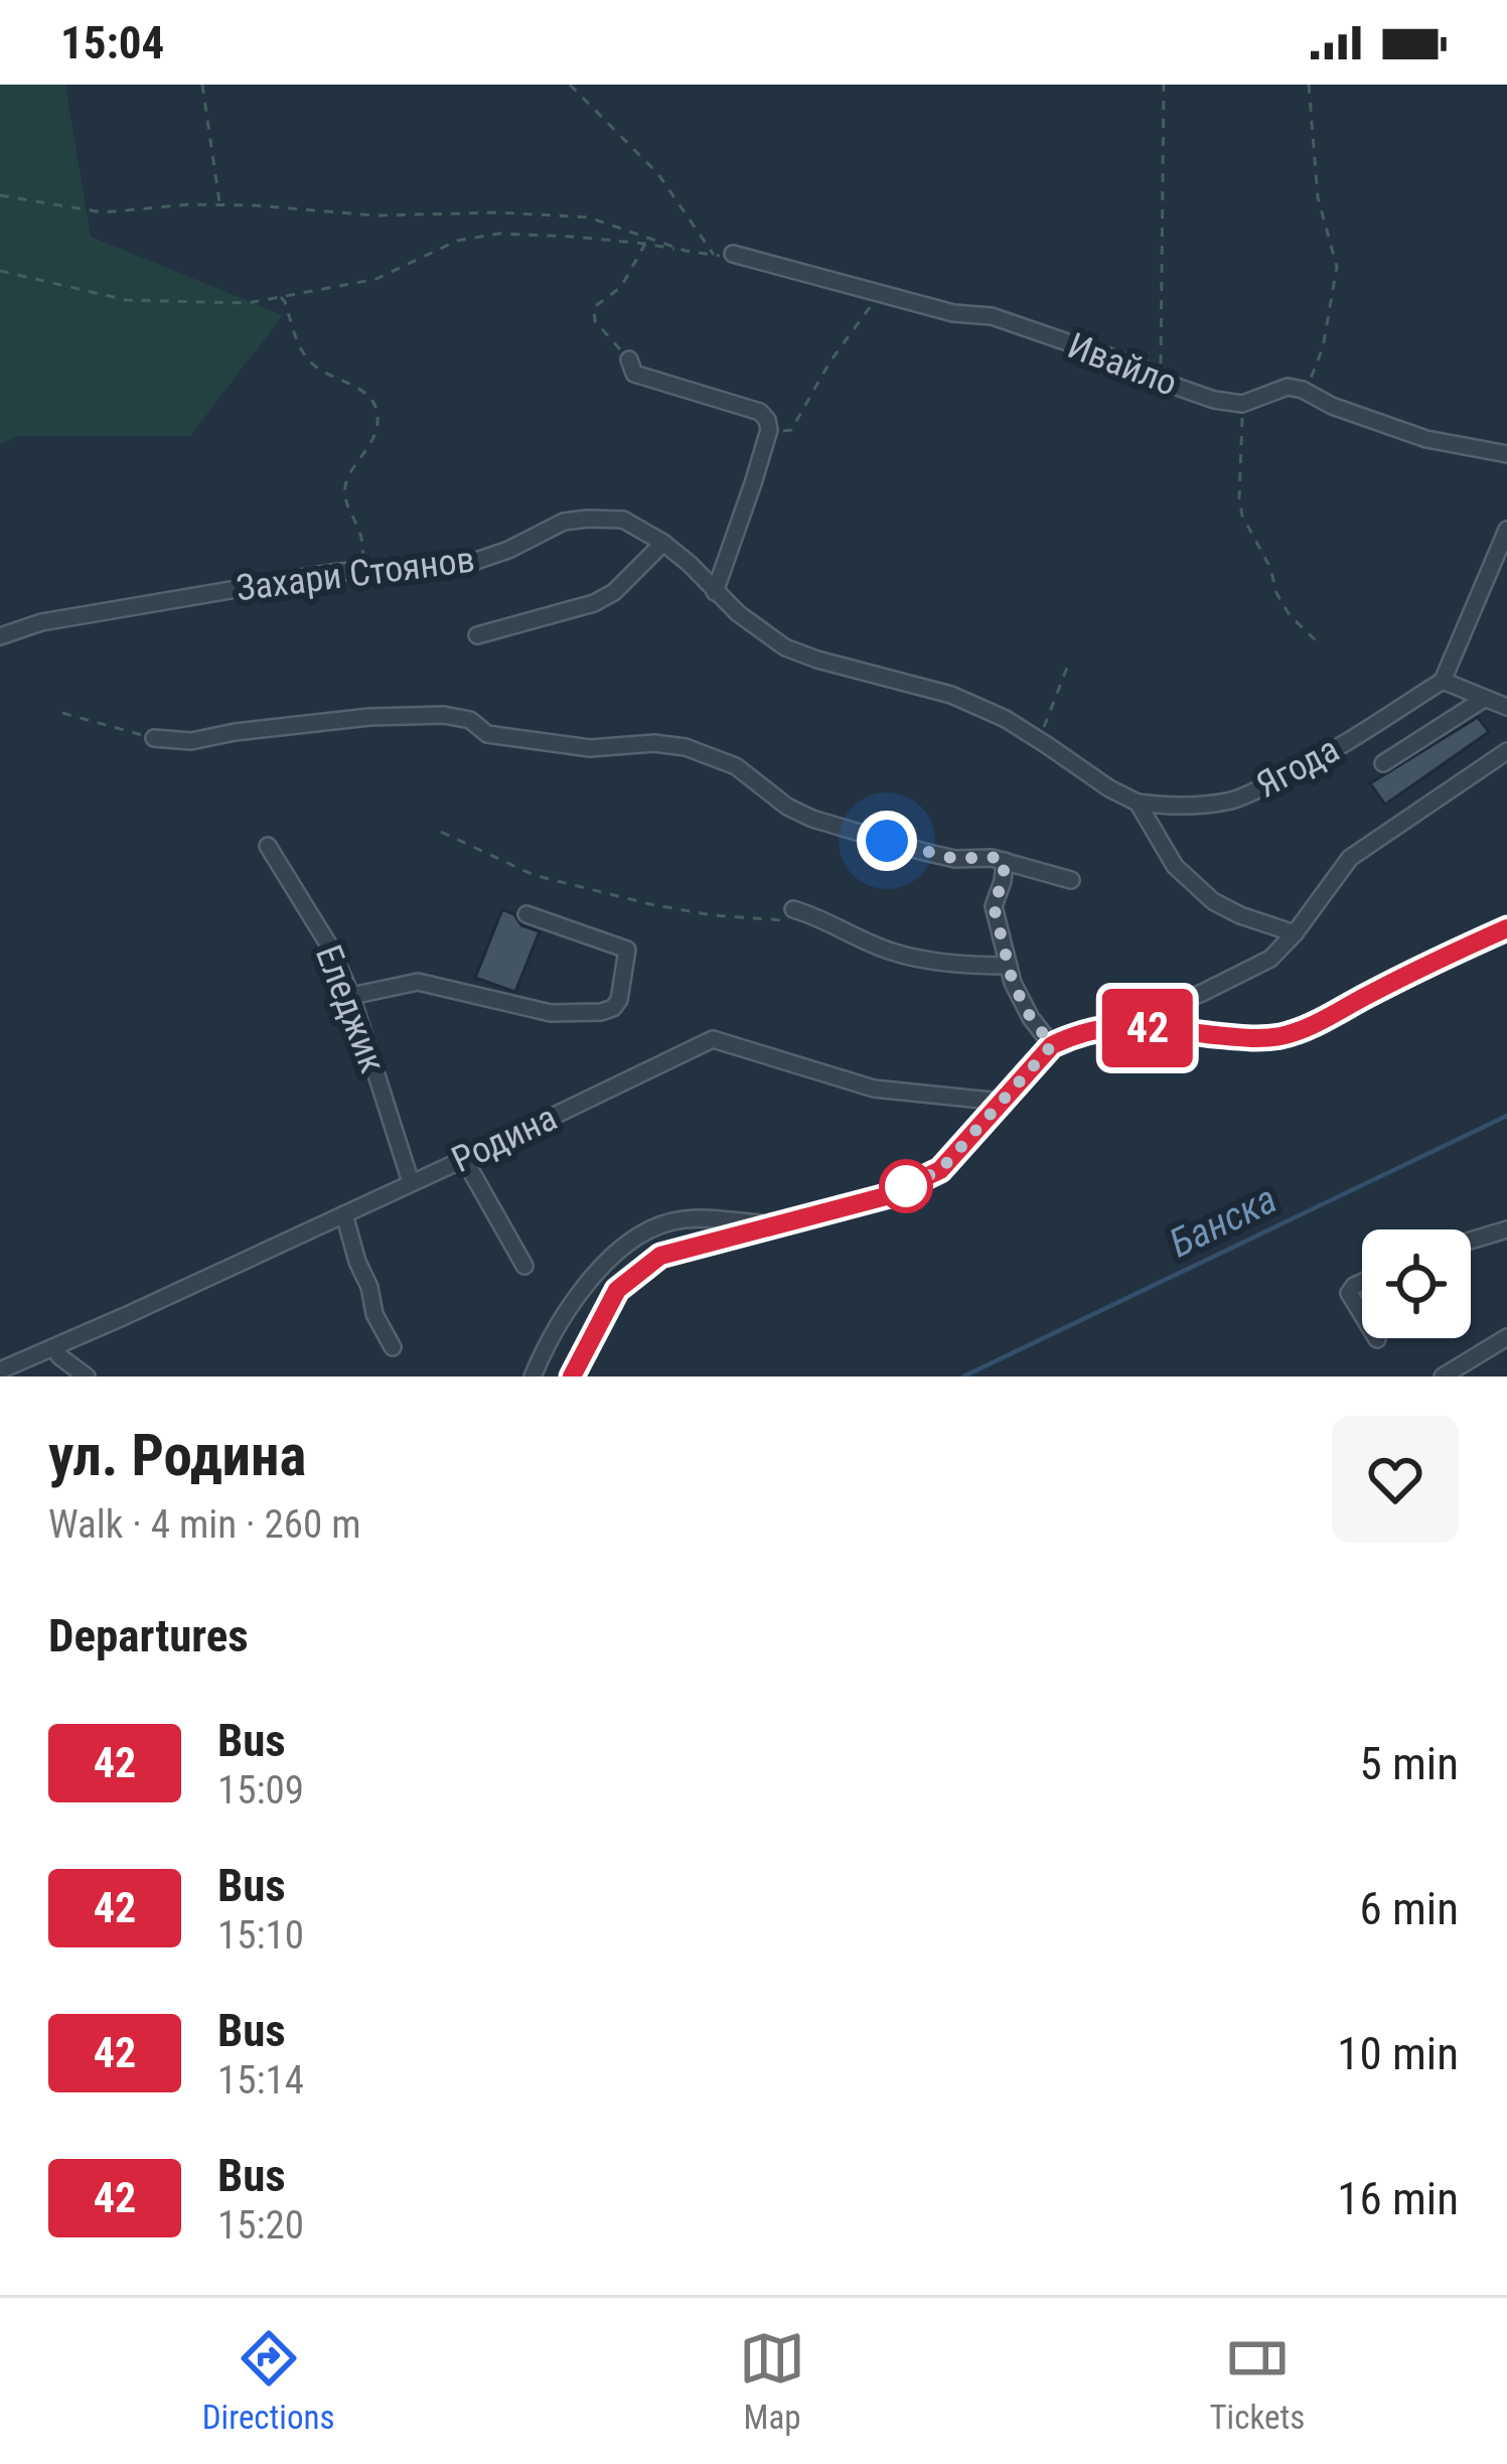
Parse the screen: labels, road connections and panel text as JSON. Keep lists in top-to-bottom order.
{
  "streets": {
    "street": [
      "Ивайло",
      "Захари Стоянов",
      "Ягода",
      "Еледжик",
      "Родина"
    ]
  },
  "crossings": [
    ["Захари Стоянов", "Ягода"],
    ["Еледжик", "Родина"]
  ],
  "water": ["Банска"],
  "lines": ["bus line 42"],
  "page": {
    "status": "15:04",
    "on_map": "42",
    "heading": [
      ["ул. Родина", "Walk · 4 min · 260 m"],
      "Departures"
    ],
    "list": [
      {
        "mark": "42",
        "name": "Bus",
        "note": "15:09",
        "value": "5 min"
      },
      {
        "mark": "42",
        "name": "Bus",
        "note": "15:10",
        "value": "6 min"
      },
      {
        "mark": "42",
        "name": "Bus",
        "note": "15:14",
        "value": "10 min"
      },
      {
        "mark": "42",
        "name": "Bus",
        "note": "15:20",
        "value": "16 min"
      }
    ],
    "tabs": ["Directions", "Map", "Tickets"]
  }
}
